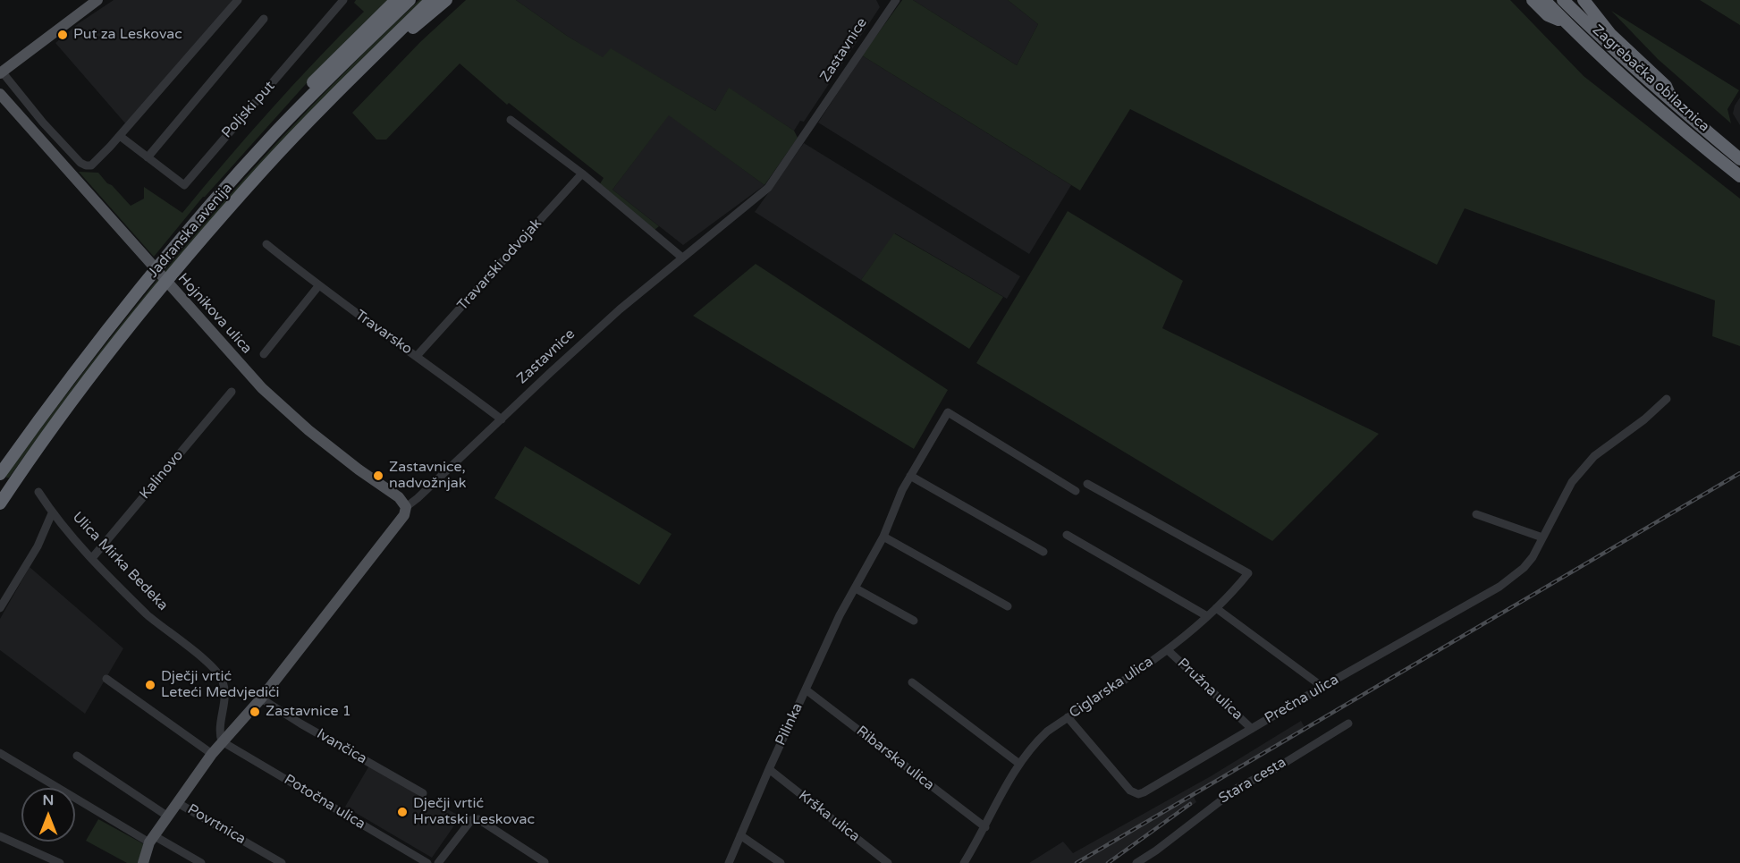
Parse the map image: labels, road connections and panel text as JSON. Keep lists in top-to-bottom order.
{
  "streets": {
    "highway": ["Zagrebačka obilaznica", "Jadranska avenija"],
    "main road": ["Zastavnice", "Hojnikova ulica"],
    "street": [
      "Poljski put",
      "Travarski odvojak",
      "Travarsko",
      "Kalinovo",
      "Ulica Mirka Bedeka",
      "Ciglarska ulica",
      "Pružna ulica",
      "Prečna ulica",
      "Pilinka",
      "Ivančica",
      "Ribarska ulica",
      "Stara cesta",
      "Potočna ulica",
      "Krška ulica",
      "Povrtnica"
    ]
  },
  "crossings": [
    ["Zastavnice", "Hojnikova ulica"],
    ["Zastavnice", "Travarsko"],
    ["Zastavnice", "Ulica Mirka Bedeka"],
    ["Zastavnice", "Ivančica"],
    ["Zastavnice", "Potočna ulica"],
    ["Travarski odvojak", "Travarsko"],
    ["Kalinovo", "Ulica Mirka Bedeka"],
    ["Ulica Mirka Bedeka", "Potočna ulica"],
    ["Ciglarska ulica", "Pružna ulica"],
    ["Ciglarska ulica", "Prečna ulica"],
    ["Ciglarska ulica", "Ribarska ulica"],
    ["Pružna ulica", "Prečna ulica"],
    ["Pilinka", "Ribarska ulica"],
    ["Pilinka", "Krška ulica"]
  ],
  "places": [
    "Put za Leskovac",
    "Zastavnice, nadvožnjak",
    "Dječji vrtić Leteći Medvjedići",
    "Zastavnice 1",
    "Dječji vrtić Hrvatski Leskovac"
  ],
  "north": "top"
}
